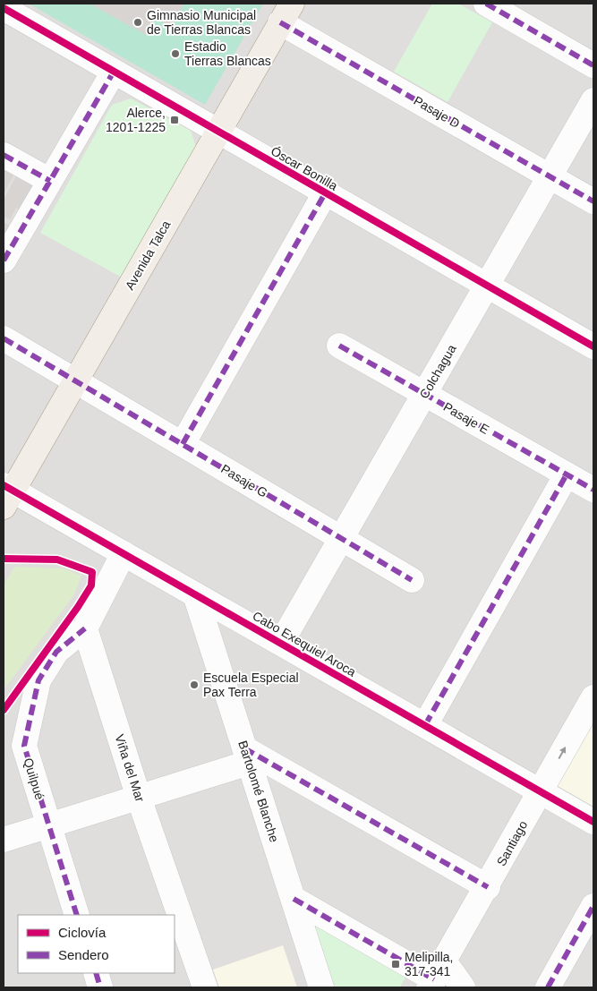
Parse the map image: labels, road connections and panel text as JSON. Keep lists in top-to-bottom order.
{
  "streets": {
    "main road": ["Avenida Talca"],
    "street": [
      "Pasaje D",
      "Óscar Bonilla",
      "Colchagua",
      "Pasaje E",
      "Pasaje G",
      "Cabo Exequiel Aroca",
      "Viña del Mar",
      "Quilpué",
      "Bartolomé Blanche",
      "Santiago"
    ]
  },
  "crossings": [
    ["Pasaje D", "Avenida Talca"],
    ["Pasaje D", "Colchagua"],
    ["Óscar Bonilla", "Avenida Talca"],
    ["Óscar Bonilla", "Colchagua"],
    ["Avenida Talca", "Pasaje G"],
    ["Avenida Talca", "Cabo Exequiel Aroca"],
    ["Colchagua", "Pasaje E"],
    ["Colchagua", "Pasaje G"],
    ["Colchagua", "Cabo Exequiel Aroca"],
    ["Cabo Exequiel Aroca", "Bartolomé Blanche"],
    ["Cabo Exequiel Aroca", "Santiago"],
    ["Viña del Mar", "Quilpué"]
  ],
  "places": {
    "other": ["Gimnasio Municipal de Tierras Blancas", "Estadio Tierras Blancas", "Escuela Especial Pax Terra"],
    "transit": ["Alerce, 1201-1225", "Melipilla, 317-341"]
  },
  "legend": ["Ciclovía", "Sendero"]
}
